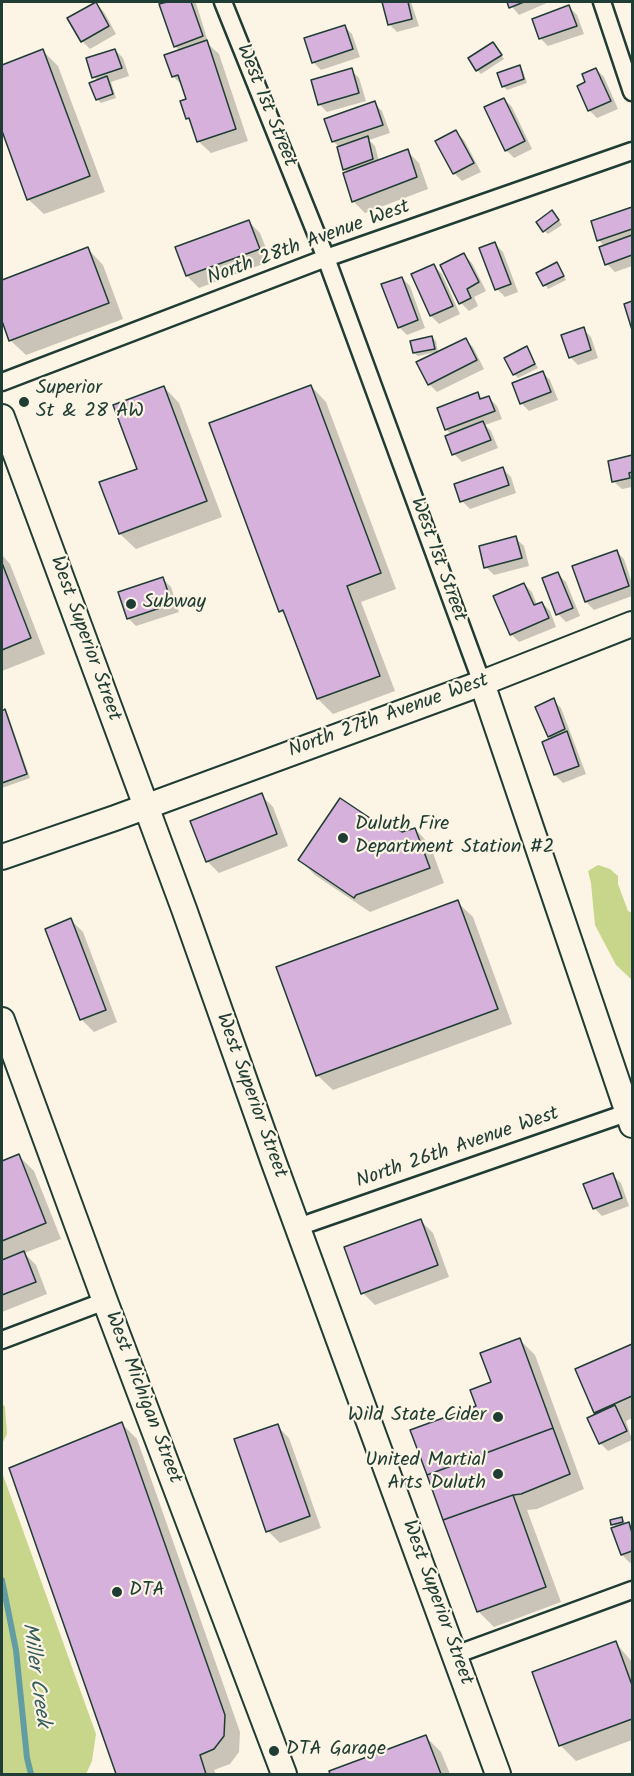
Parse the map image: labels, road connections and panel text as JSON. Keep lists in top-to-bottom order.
{
  "streets": {
    "street": [
      "West 1st Street",
      "North 28th Avenue West",
      "West Superior Street",
      "North 27th Avenue West",
      "North 26th Avenue West",
      "West Michigan Street"
    ]
  },
  "crossings": [
    ["West 1st Street", "North 28th Avenue West"],
    ["West 1st Street", "North 27th Avenue West"],
    ["West 1st Street", "North 26th Avenue West"],
    ["West Superior Street", "North 27th Avenue West"],
    ["West Superior Street", "North 26th Avenue West"]
  ],
  "water": ["Miller Creek"],
  "places": [
    "Superior St & 28 AW",
    "Subway",
    "Duluth Fire Department Station #2",
    "Wild State Cider",
    "United Martial Arts Duluth",
    "DTA",
    "DTA Garage"
  ]
}
